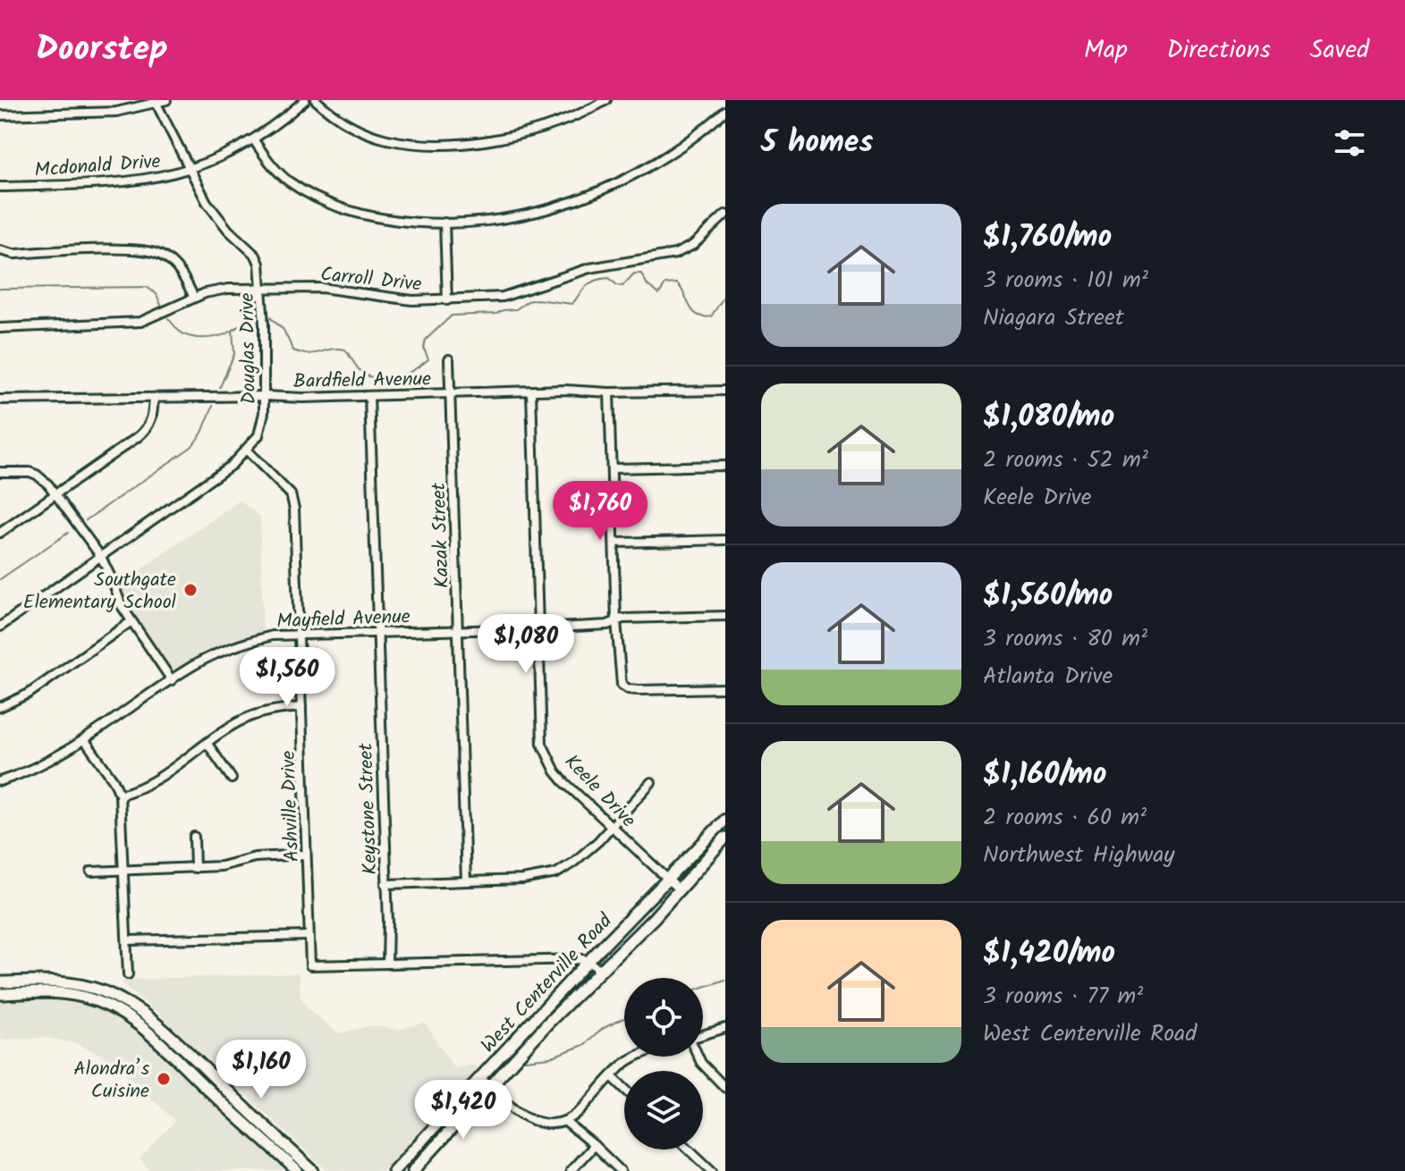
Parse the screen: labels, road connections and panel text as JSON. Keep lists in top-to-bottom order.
{
  "streets": {
    "main road": ["West Centerville Road"],
    "street": [
      "Mcdonald Drive",
      "Carroll Drive",
      "Douglas Drive",
      "Bardfield Avenue",
      "Kazak Street",
      "Mayfield Avenue",
      "Keele Drive",
      "Ashville Drive",
      "Keystone Street"
    ]
  },
  "crossings": [
    ["Mcdonald Drive", "Douglas Drive"],
    ["Carroll Drive", "Douglas Drive"],
    ["Douglas Drive", "Bardfield Avenue"],
    ["Douglas Drive", "Ashville Drive"],
    ["Bardfield Avenue", "Kazak Street"],
    ["Bardfield Avenue", "Keele Drive"],
    ["Bardfield Avenue", "Keystone Street"],
    ["Kazak Street", "Mayfield Avenue"],
    ["Mayfield Avenue", "Keele Drive"],
    ["Mayfield Avenue", "Ashville Drive"],
    ["Mayfield Avenue", "Keystone Street"],
    ["Keele Drive", "West Centerville Road"],
    ["Ashville Drive", "Keystone Street"]
  ],
  "places": ["Southgate Elementary School", "Alondra’s Cuisine"],
  "page": {
    "header": "Doorstep",
    "nav": ["Map", "Directions", "Saved"],
    "heading": "5 homes",
    "list": [
      {
        "name": "$1,760/mo",
        "note": "3 rooms · 101 m² · Niagara Street"
      },
      {
        "name": "$1,080/mo",
        "note": "2 rooms · 52 m² · Keele Drive"
      },
      {
        "name": "$1,560/mo",
        "note": "3 rooms · 80 m² · Atlanta Drive"
      },
      {
        "name": "$1,160/mo",
        "note": "2 rooms · 60 m² · Northwest Highway"
      },
      {
        "name": "$1,420/mo",
        "note": "3 rooms · 77 m² · West Centerville Road"
      }
    ],
    "price": [
      "$1,760",
      "$1,080",
      "$1,560",
      "$1,160",
      "$1,420"
    ]
  }
}
